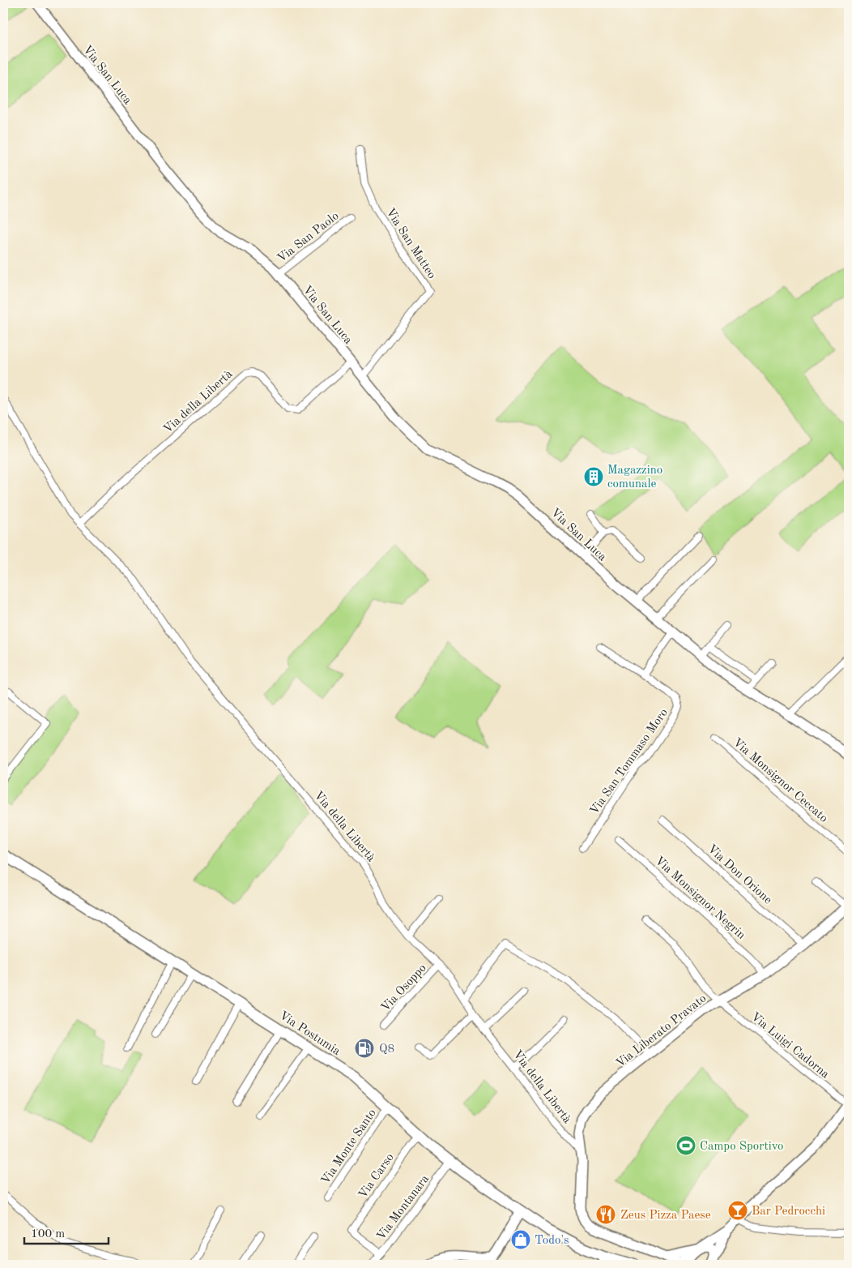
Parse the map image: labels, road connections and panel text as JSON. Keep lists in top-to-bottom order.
{
  "streets": {
    "main road": ["Via Postumia"],
    "street": [
      "Via San Luca",
      "Via San Paolo",
      "Via San Matteo",
      "Via della Libertà",
      "Via San Tommaso Moro",
      "Via Monsignor Ceccato",
      "Via Don Orione",
      "Via Monsignor Negrin",
      "Via Osoppo",
      "Via Liberato Pravato",
      "Via Luigi Cadorna",
      "Via Monte Santo",
      "Via Carso",
      "Via Montanara"
    ]
  },
  "crossings": [
    ["Via San Luca", "Via San Paolo"],
    ["Via San Luca", "Via San Matteo"],
    ["Via San Luca", "Via della Libertà"],
    ["Via della Libertà", "Via Osoppo"],
    ["Via della Libertà", "Via Liberato Pravato"],
    ["Via Don Orione", "Via Liberato Pravato"],
    ["Via Monsignor Negrin", "Via Liberato Pravato"],
    ["Via Liberato Pravato", "Via Luigi Cadorna"],
    ["Via Postumia", "Via Monte Santo"],
    ["Via Postumia", "Via Carso"],
    ["Via Postumia", "Via Montanara"],
    ["Via Carso", "Via Montanara"]
  ],
  "places": {
    "building": ["Magazzino comunale"],
    "fuel station": ["Q8"],
    "sports": ["Campo Sportivo"],
    "bar": ["Bar Pedrocchi"],
    "restaurant": ["Zeus Pizza Paese"],
    "shop": ["Todo's"]
  },
  "scale_bar": "100 m"
}
